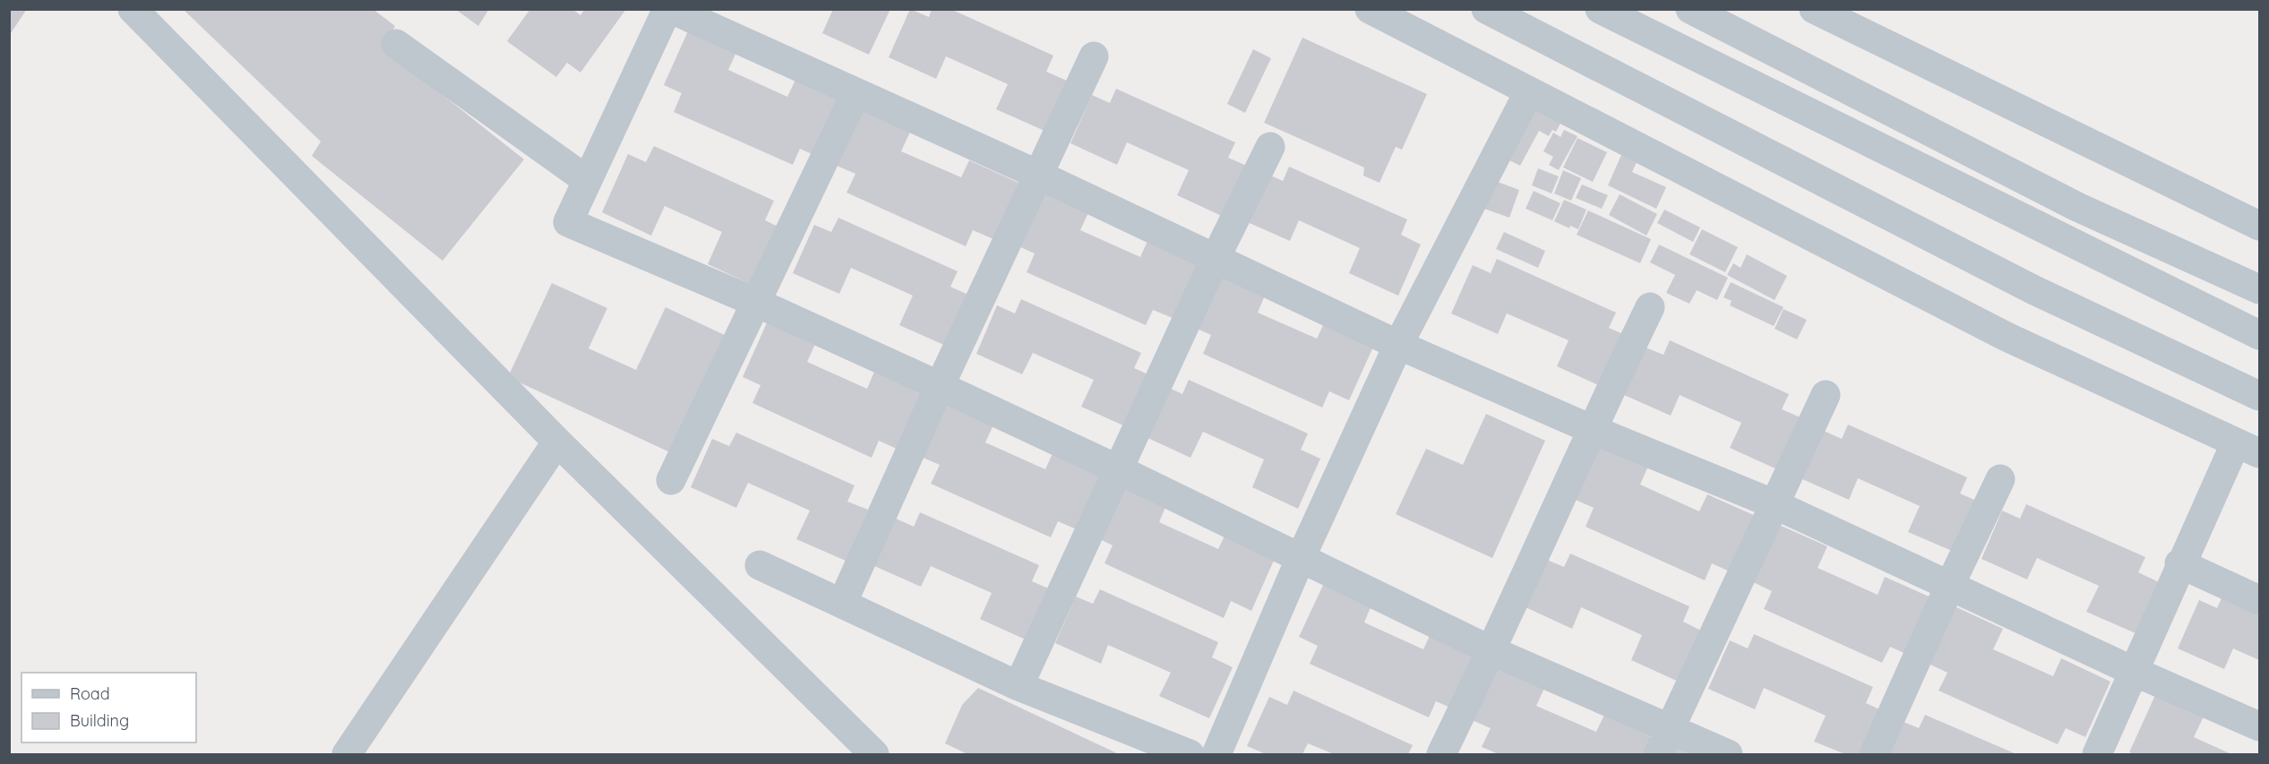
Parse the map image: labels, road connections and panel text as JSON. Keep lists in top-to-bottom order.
{
  "legend": ["Road", "Building"]
}
